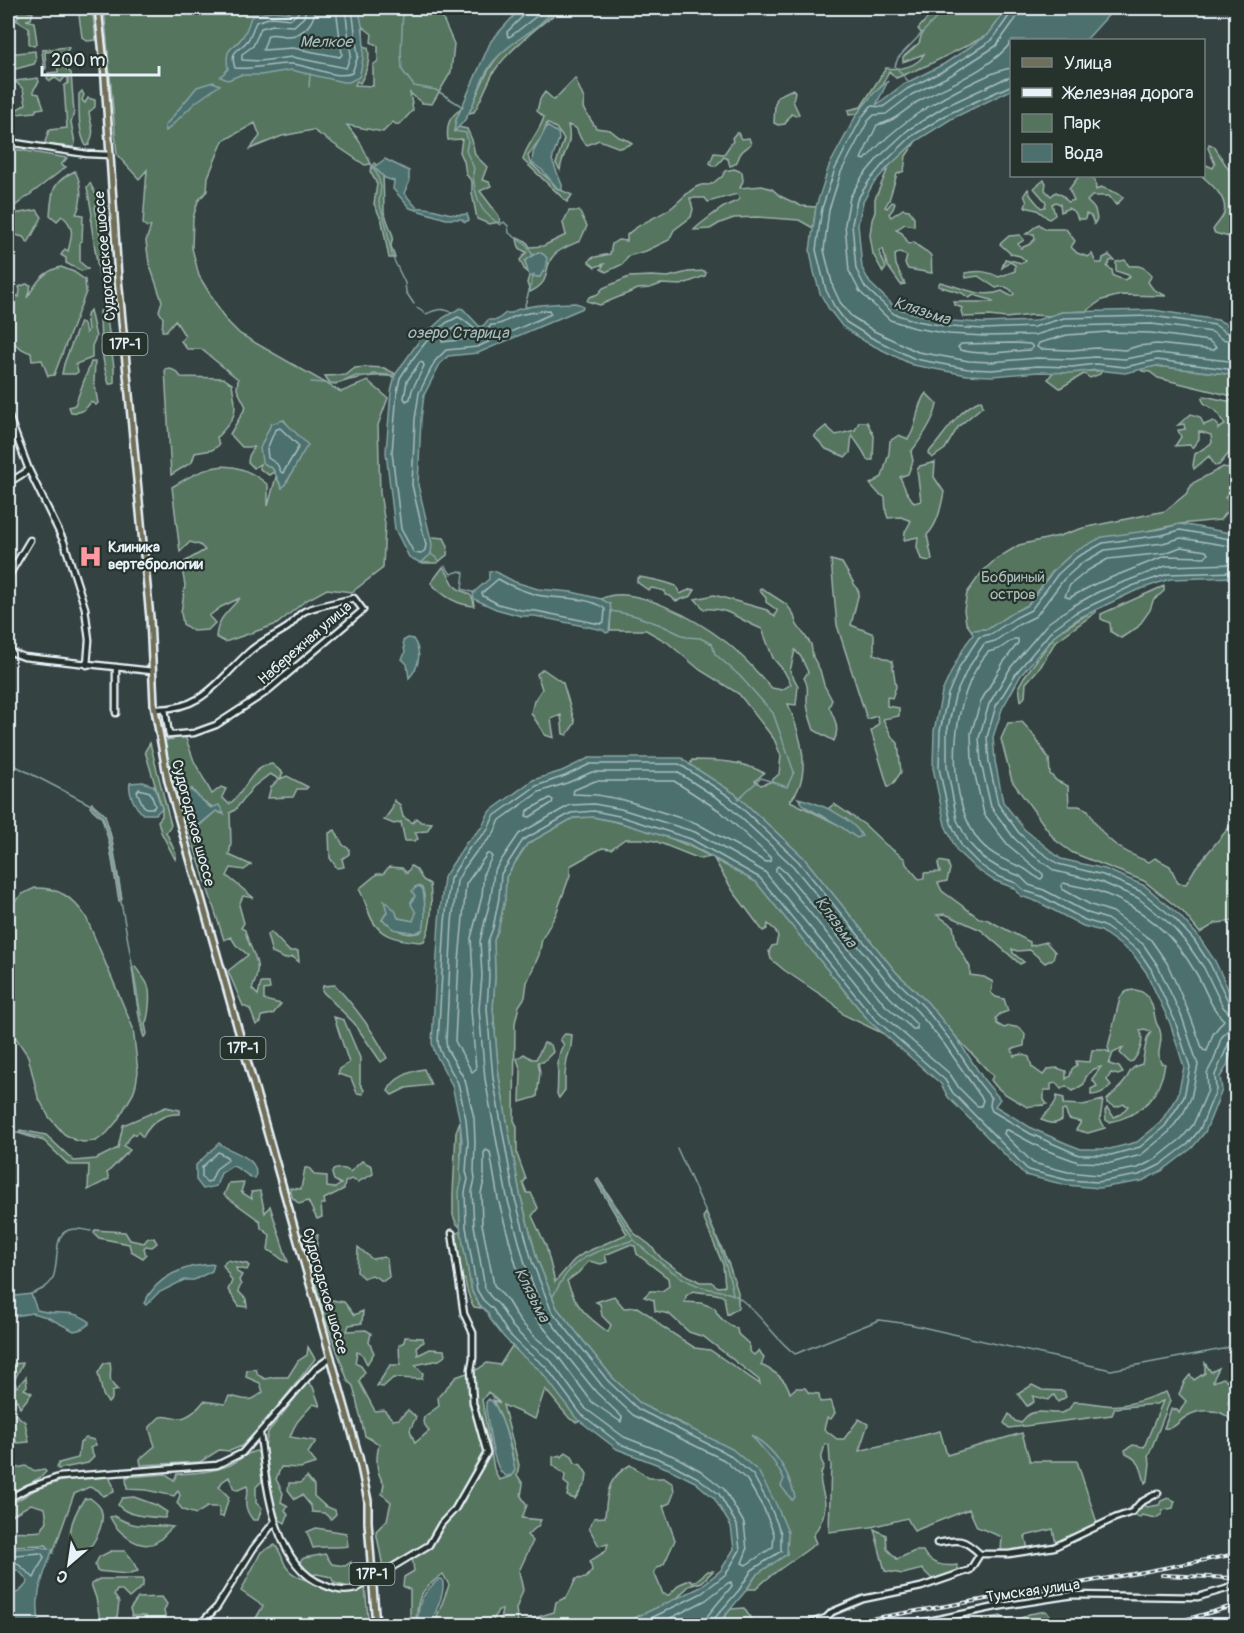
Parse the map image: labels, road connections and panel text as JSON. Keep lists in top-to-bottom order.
{
  "streets": {
    "main road": ["Судогодское шоссе", "17Р-1"],
    "street": ["Набережная улица", "Тумская улица"]
  },
  "crossings": [
    ["Судогодское шоссе", "Набережная улица"]
  ],
  "water": ["Мелкое", "Клязьма", "озеро Старица"],
  "parks": ["Бобриный остров"],
  "places": {
    "hospital": ["Клиника вертебрологии"]
  },
  "legend": [
    "Улица",
    "Железная дорога",
    "Парк",
    "Вода"
  ],
  "scale_bar": "200 m",
  "north": "bottom left"
}
